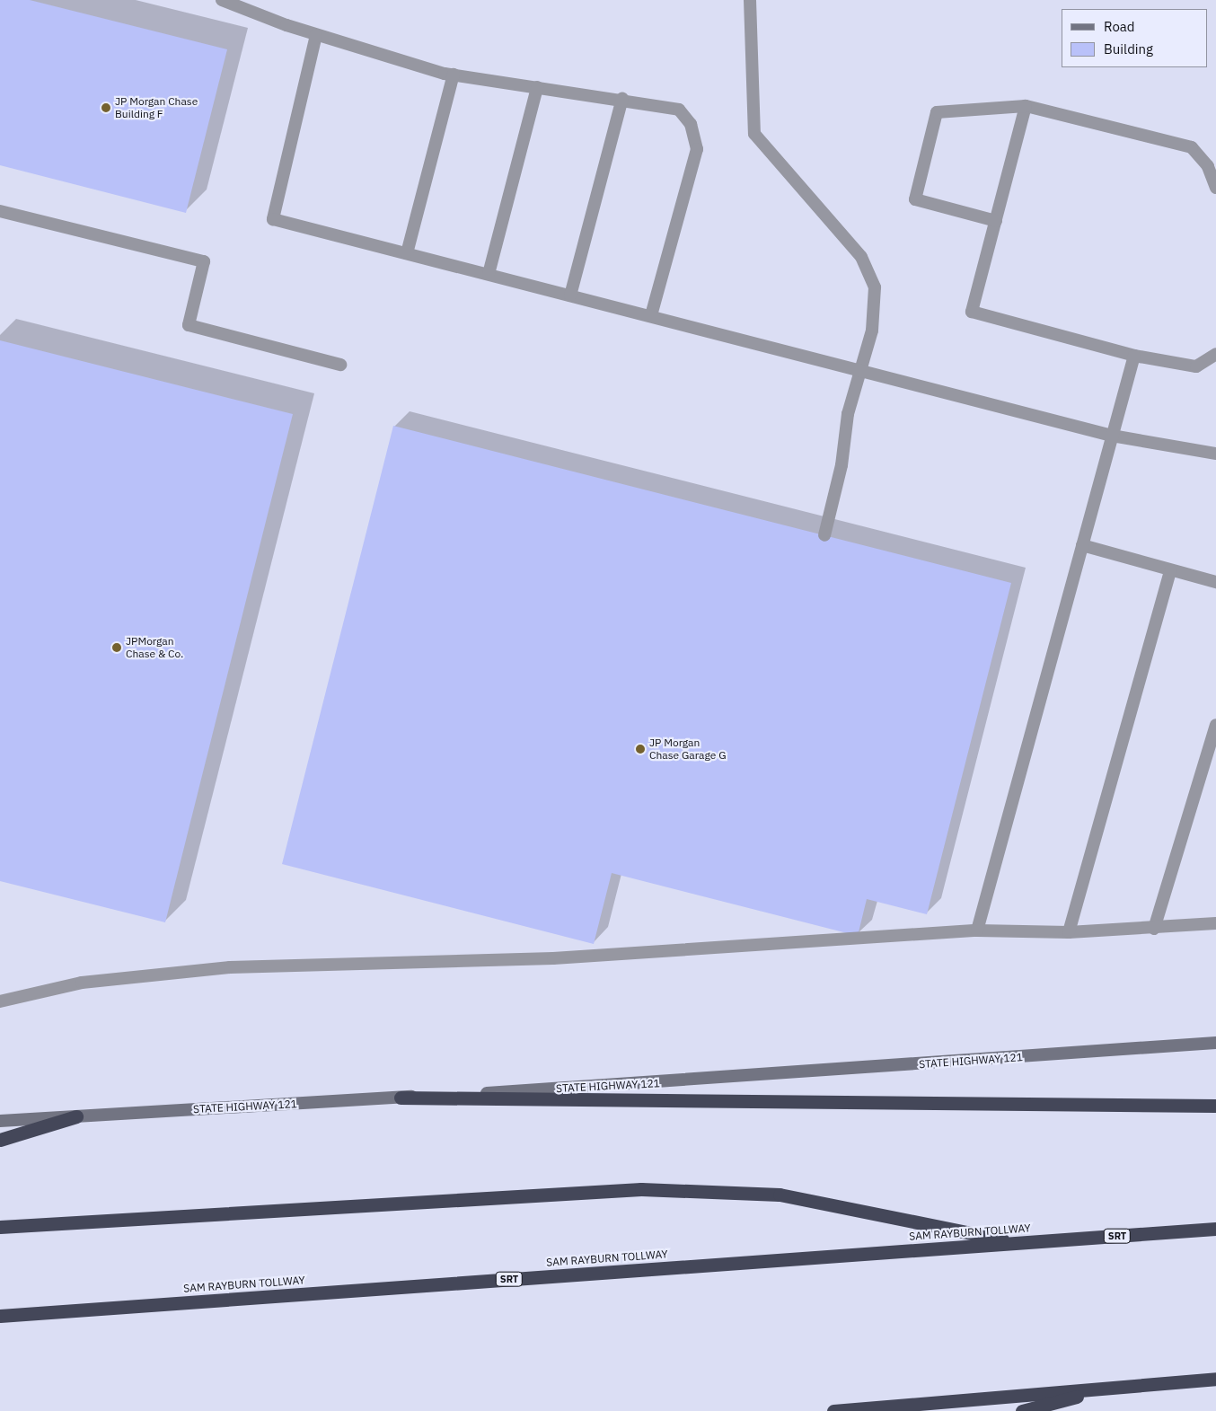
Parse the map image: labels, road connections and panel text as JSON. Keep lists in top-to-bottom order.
{
  "streets": {
    "highway": ["SAM RAYBURN TOLLWAY", "SRT"],
    "main road": ["STATE HIGHWAY 121"]
  },
  "places": ["JP Morgan Chase Building F", "JPMorgan Chase & Co.", "JP Morgan Chase Garage G"],
  "legend": ["Road", "Building"]
}
